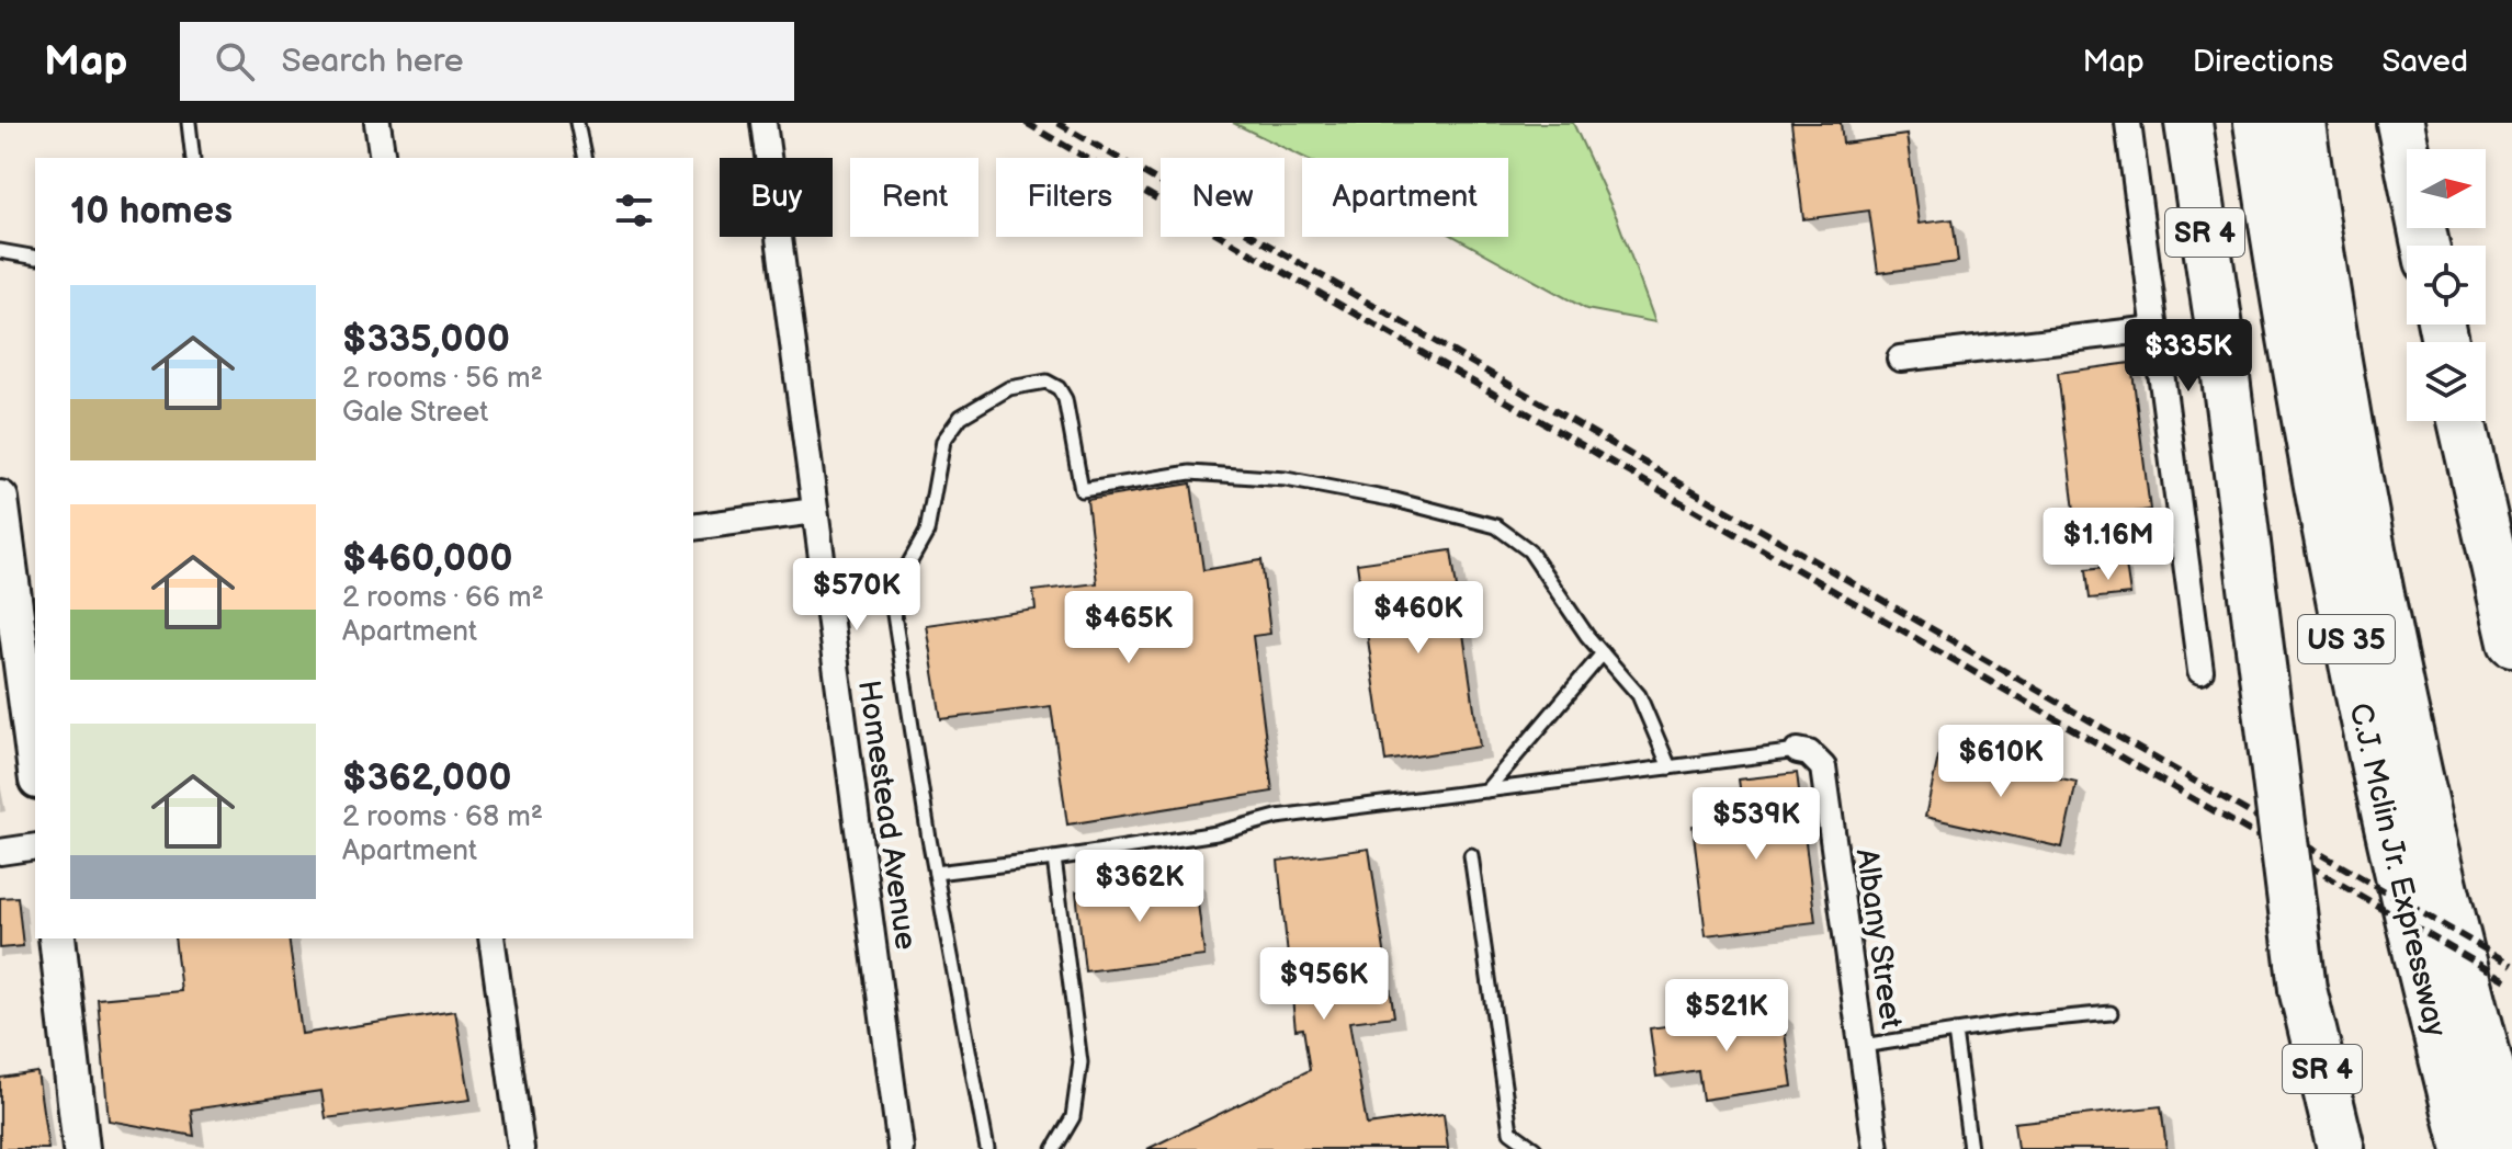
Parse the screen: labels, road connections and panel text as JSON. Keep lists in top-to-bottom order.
{
  "streets": {
    "highway": ["SR 4", "US 35", "C.J. Mclin Jr. Expressway"],
    "street": ["Homestead Avenue", "Albany Street"]
  },
  "north": "right",
  "page": {
    "header": "Map",
    "search": "Search here",
    "nav": ["Map", "Directions", "Saved"],
    "chip": [
      "Buy",
      "Rent",
      "Filters",
      "New",
      "Apartment"
    ],
    "heading": "10 homes",
    "list": [
      {
        "name": "$335,000",
        "note": "2 rooms · 56 m² · Gale Street"
      },
      {
        "name": "$460,000",
        "note": "2 rooms · 66 m² · Apartment"
      },
      {
        "name": "$362,000",
        "note": "2 rooms · 68 m² · Apartment"
      }
    ],
    "price": [
      "$335K",
      "$1.16M",
      "$570K",
      "$460K",
      "$465K",
      "$610K",
      "$539K",
      "$362K",
      "$956K",
      "$521K"
    ]
  }
}
